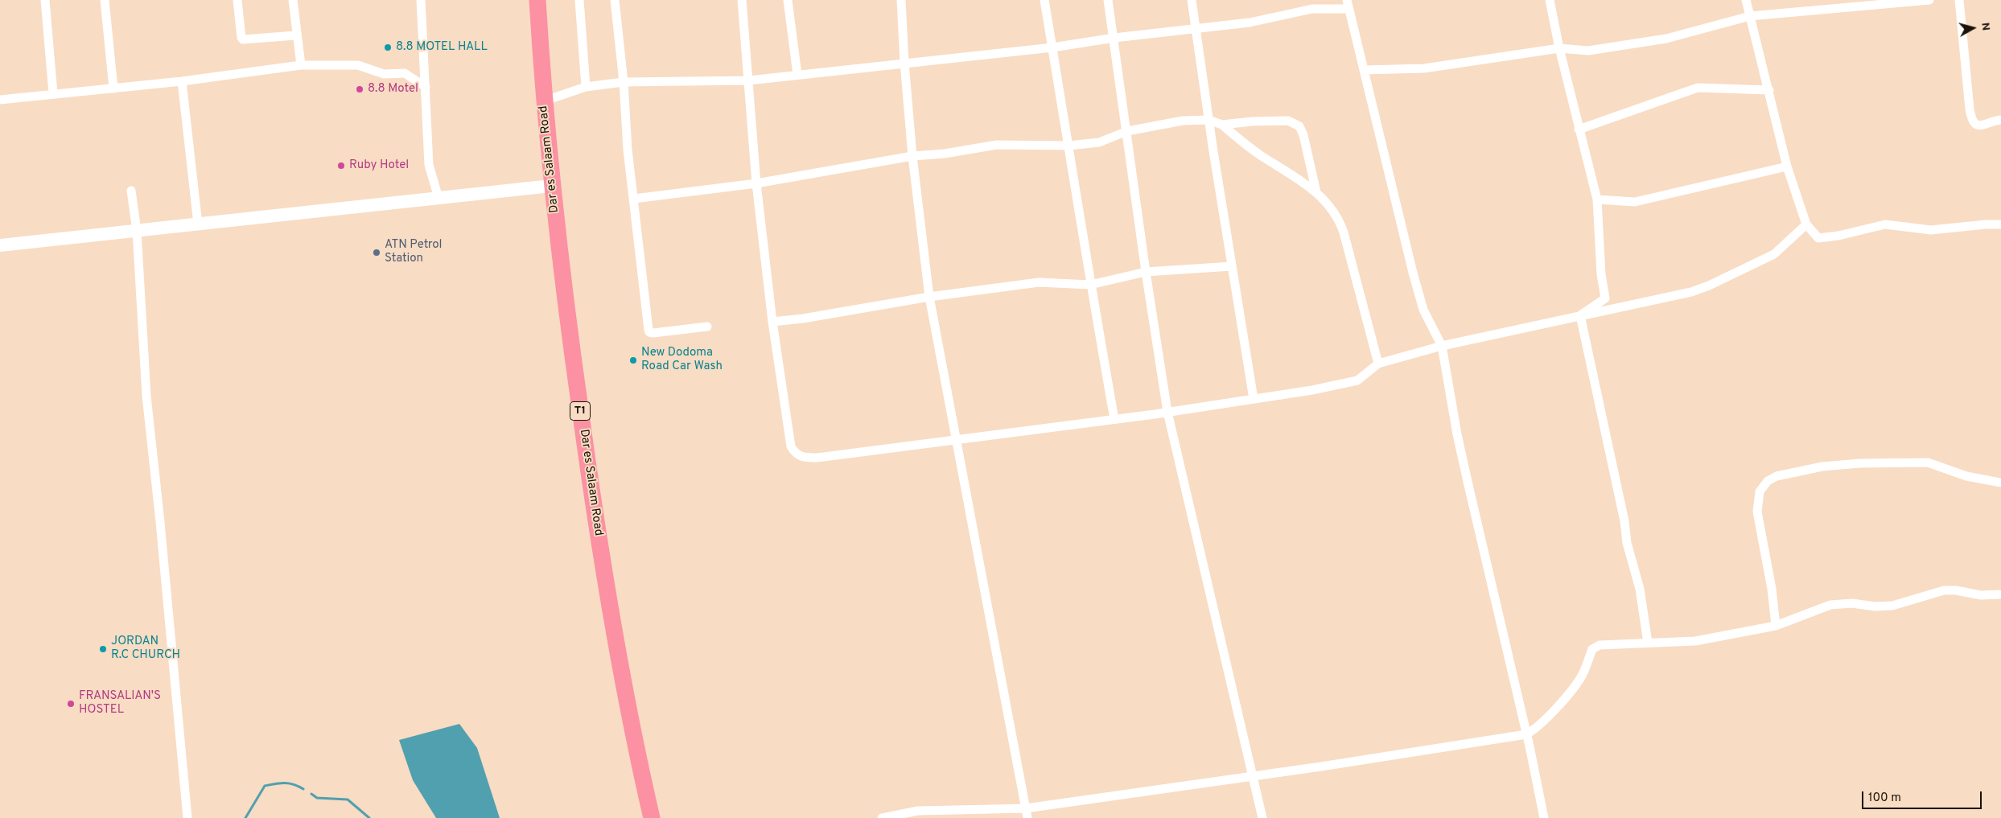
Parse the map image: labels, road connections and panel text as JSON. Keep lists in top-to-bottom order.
{
  "streets": {
    "highway": ["Dar es Salaam Road", "T1"]
  },
  "places": [
    "8.8 MOTEL HALL",
    "8.8 Motel",
    "Ruby Hotel",
    "ATN Petrol Station",
    "New Dodoma Road Car Wash",
    "JORDAN R.C CHURCH",
    "FRANSALIAN'S HOSTEL"
  ],
  "scale_bar": "100 m",
  "north": "right"
}
